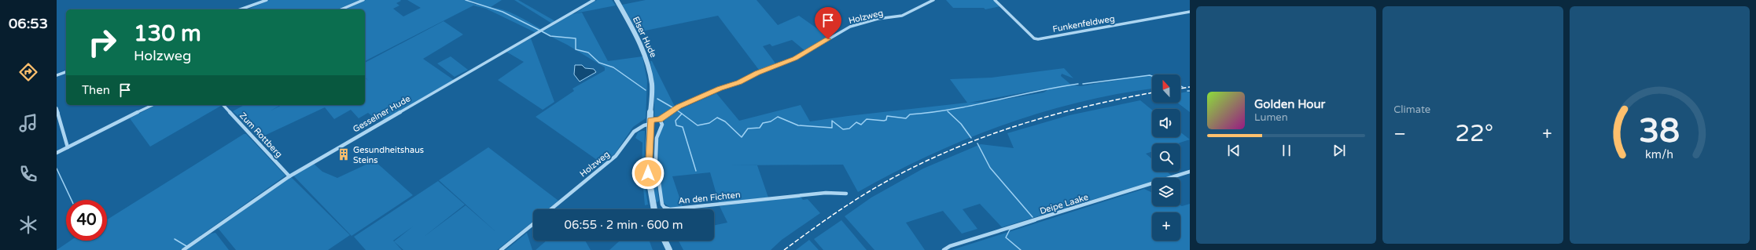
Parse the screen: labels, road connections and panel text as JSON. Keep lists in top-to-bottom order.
{
  "streets": {
    "street": [
      "Holzweg",
      "Funkenfeldweg",
      "Elser Hude",
      "Gesselner Hude",
      "Zum Rottberg",
      "An den Fichten",
      "Deipe Laake"
    ]
  },
  "crossings": [
    ["Holzweg", "Elser Hude"],
    ["Holzweg", "An den Fichten"],
    ["Gesselner Hude", "Zum Rottberg"]
  ],
  "places": {
    "building": ["Gesundheitshaus Steins"]
  },
  "north": "top",
  "page": {
    "tabs": "06:53",
    "tile": "Climate",
    "turn": ["130 m", "Holzweg"],
    "map_buttons": "+",
    "then": "Then",
    "song": ["Golden Hour", "Lumen"],
    "heat": ["−", "22°", "+"],
    "limit": "40",
    "trip": "06:55 · 2 min · 600 m",
    "gauge": ["38", "km/h"]
  }
}
